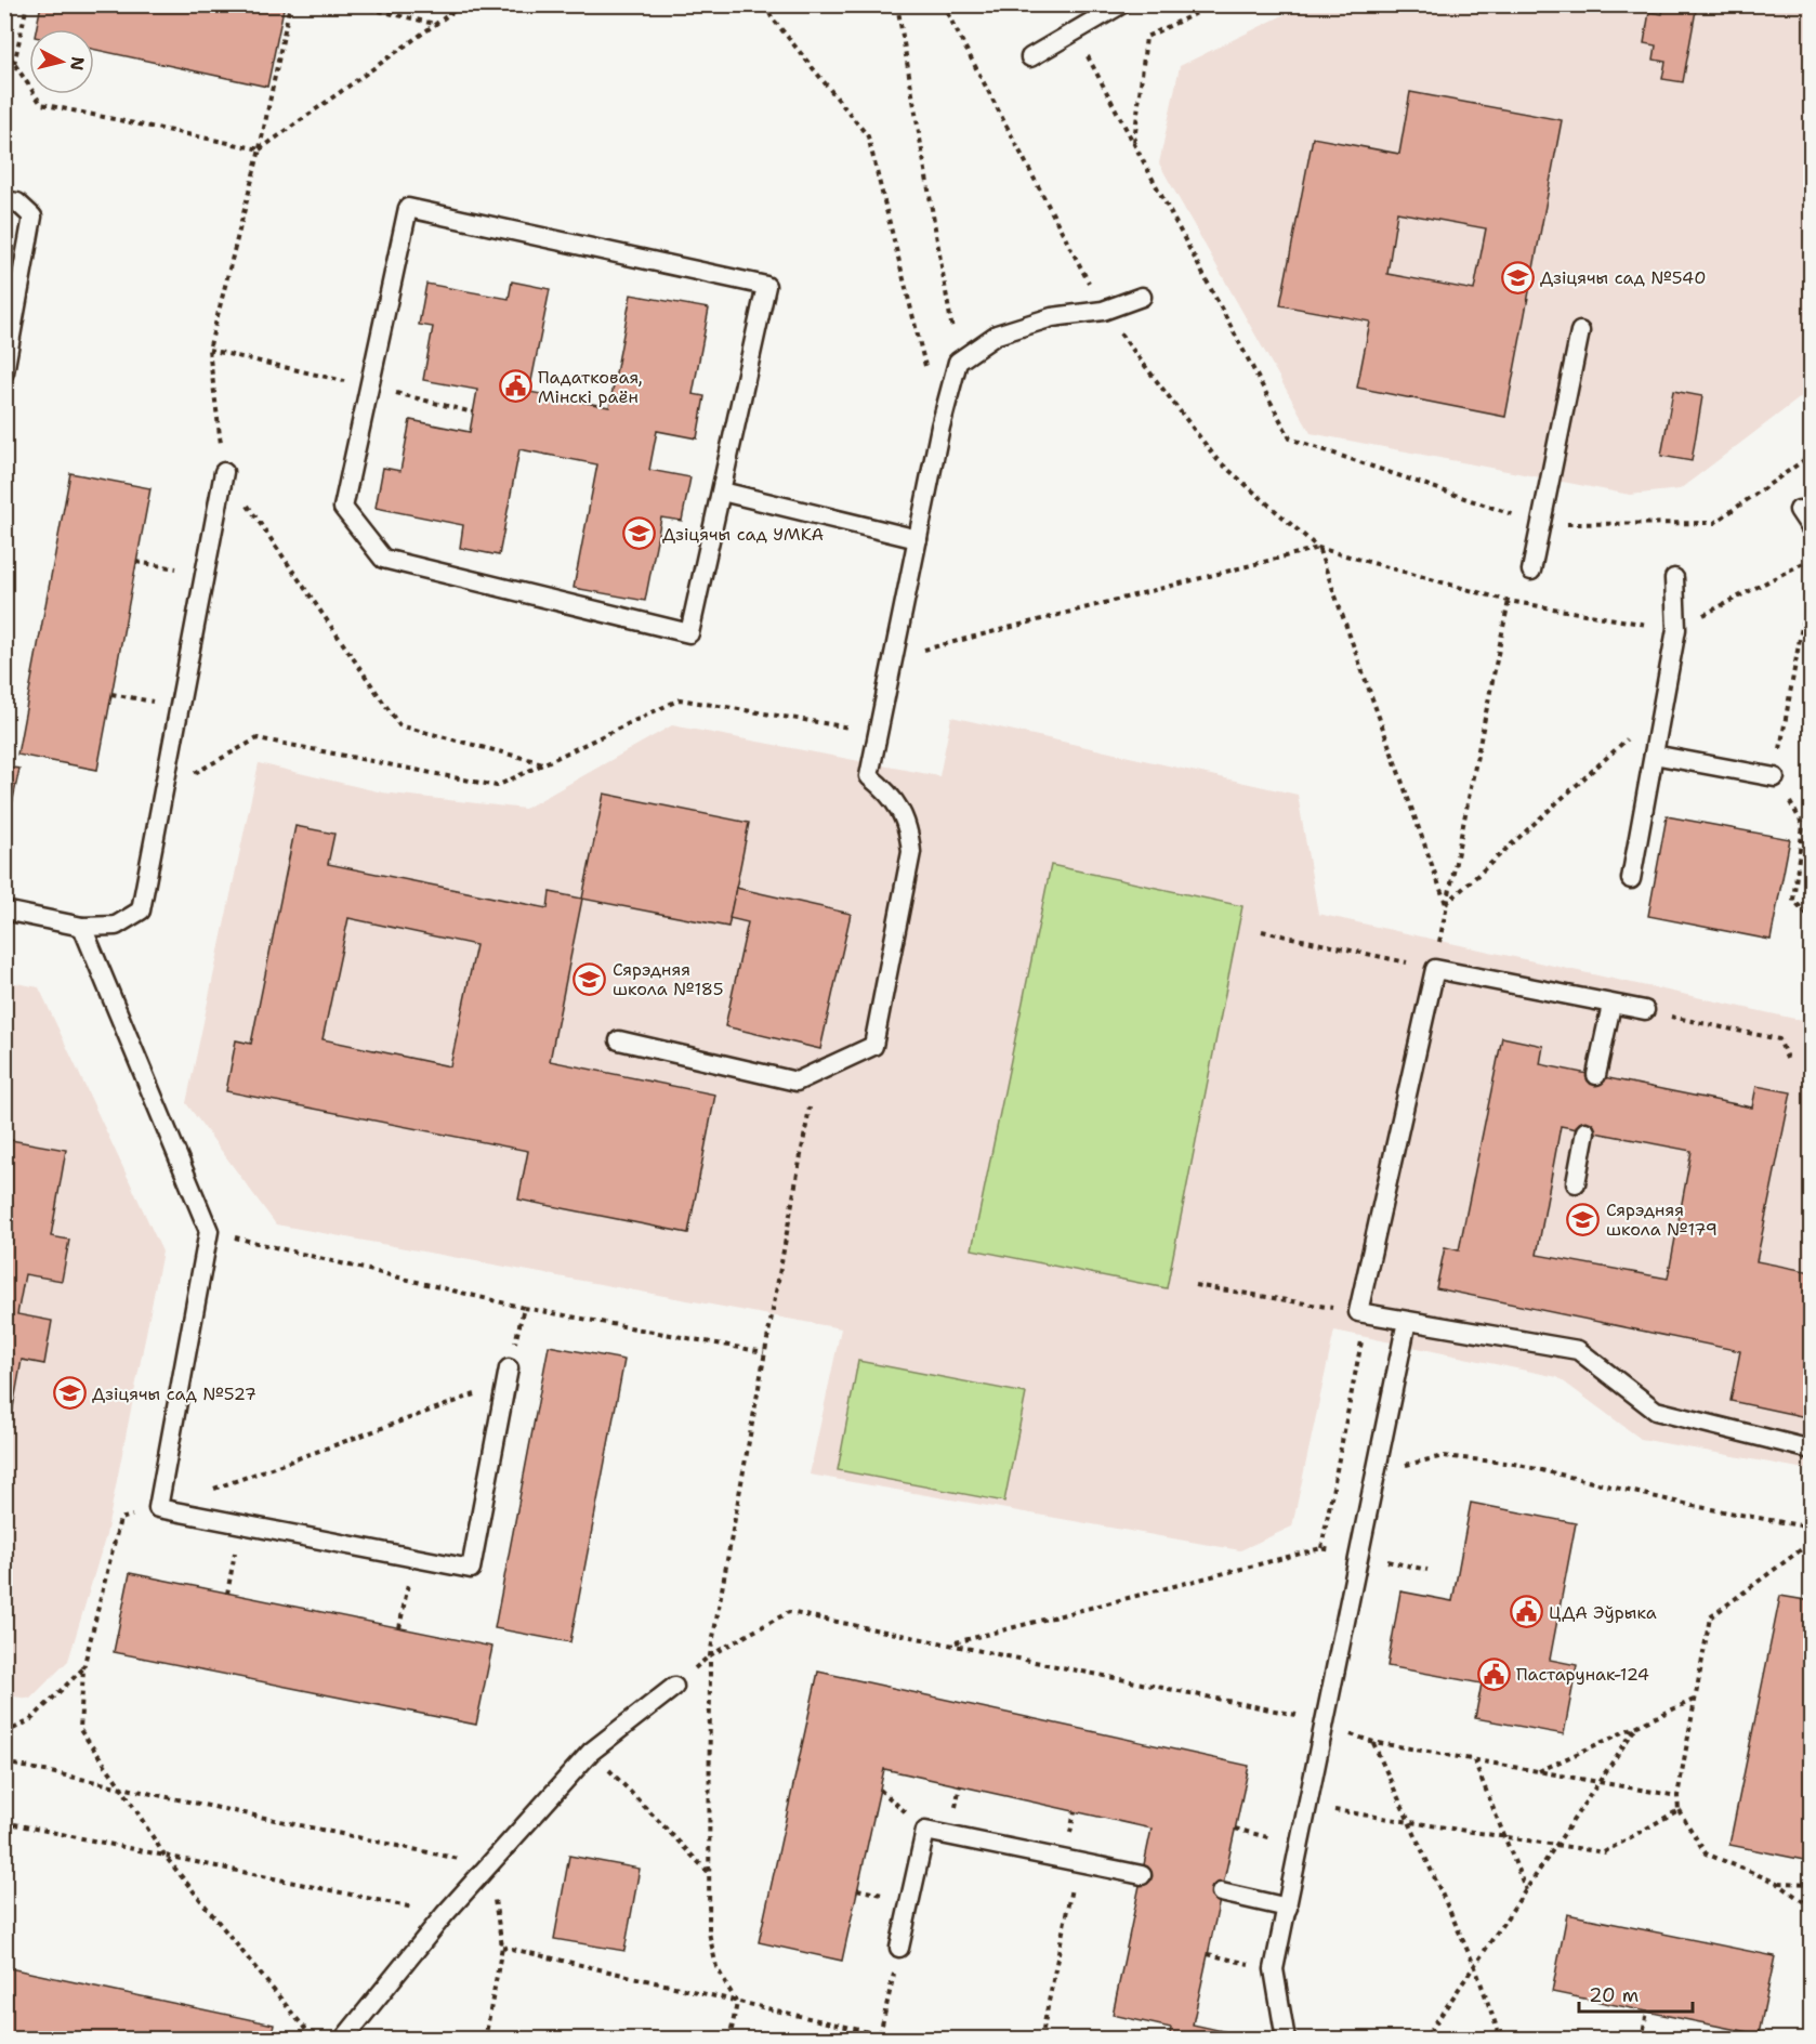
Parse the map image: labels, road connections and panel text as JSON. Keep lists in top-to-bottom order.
{
  "places": {
    "school or university": [
      "Дзіцячы сад №540",
      "Дзіцячы сад УМКА",
      "Сярэдняя школа №185",
      "Сярэдняя школа №179",
      "Дзіцячы сад №527"
    ],
    "public building": ["Падатковая, Мінскі раён", "ЦДА Эўрыка", "Пастарунак-124"]
  },
  "scale_bar": "20 m",
  "north": "right"
}
